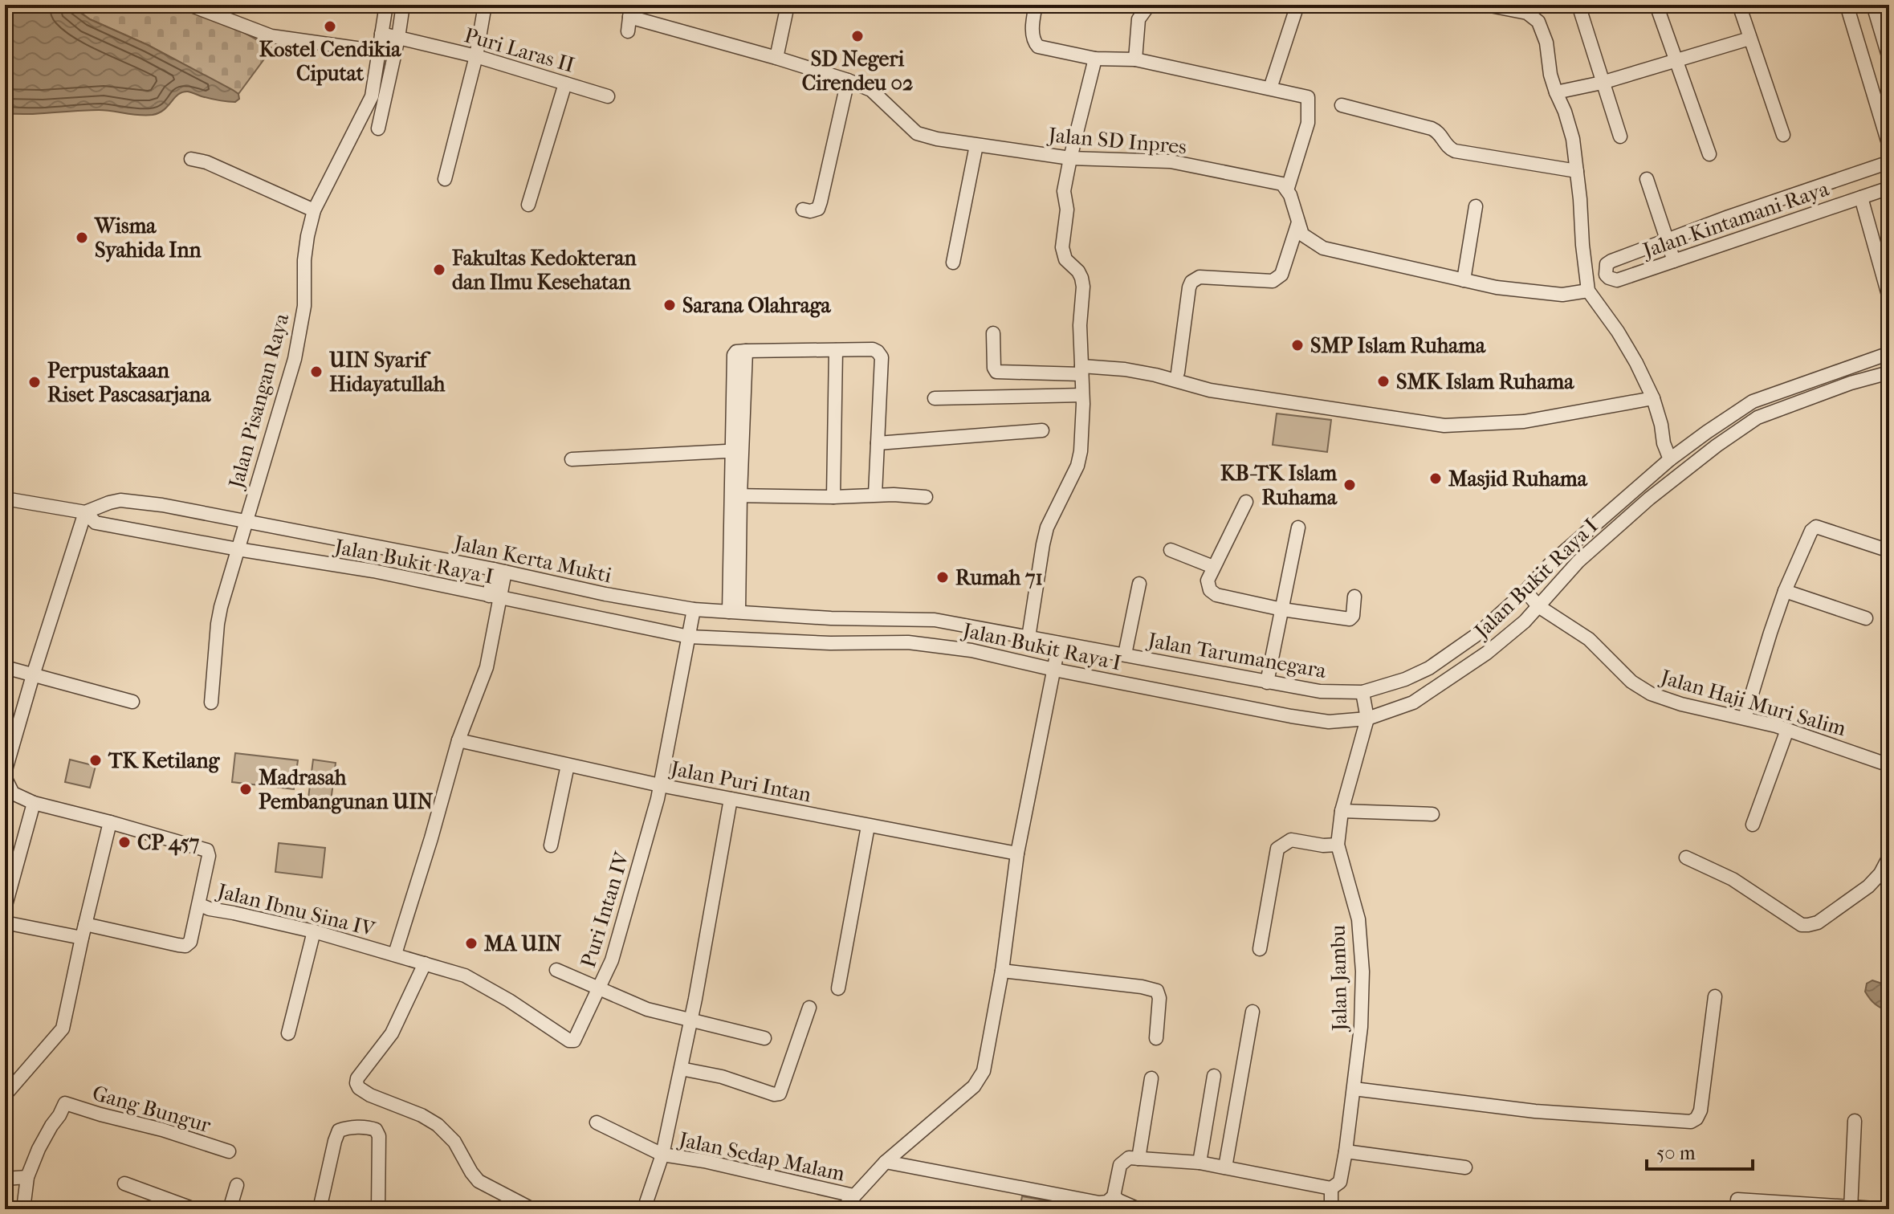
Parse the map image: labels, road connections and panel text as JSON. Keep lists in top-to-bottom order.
{
  "streets": {
    "street": [
      "Puri Laras II",
      "Jalan SD Inpres",
      "Jalan Kintamani Raya",
      "Jalan Pisangan Raya",
      "Jalan Kerta Mukti",
      "Jalan Bukit Raya I",
      "Jalan Tarumanegara",
      "Jalan Haji Muri Salim",
      "Jalan Puri Intan",
      "Jalan Ibnu Sina IV",
      "Puri Intan IV",
      "Jalan Jambu",
      "Gang Bungur",
      "Jalan Sedap Malam"
    ]
  },
  "crossings": [
    ["Puri Laras II", "Jalan Pisangan Raya"],
    ["Jalan Pisangan Raya", "Jalan Kerta Mukti"],
    ["Jalan Pisangan Raya", "Jalan Bukit Raya I"],
    ["Jalan Kerta Mukti", "Jalan Bukit Raya I"],
    ["Jalan Kerta Mukti", "Jalan Tarumanegara"],
    ["Jalan Kerta Mukti", "Puri Intan IV"],
    ["Jalan Bukit Raya I", "Jalan Tarumanegara"],
    ["Jalan Bukit Raya I", "Jalan Haji Muri Salim"],
    ["Jalan Bukit Raya I", "Puri Intan IV"],
    ["Jalan Bukit Raya I", "Jalan Jambu"],
    ["Jalan Tarumanegara", "Jalan Haji Muri Salim"],
    ["Jalan Tarumanegara", "Jalan Jambu"],
    ["Jalan Puri Intan", "Puri Intan IV"],
    ["Jalan Ibnu Sina IV", "Puri Intan IV"]
  ],
  "places": [
    "Kostel Cendikia Ciputat",
    "SD Negeri Cirendeu 02",
    "Wisma Syahida Inn",
    "Fakultas Kedokteran dan Ilmu Kesehatan",
    "Sarana Olahraga",
    "SMP Islam Ruhama",
    "UIN Syarif Hidayatullah",
    "SMK Islam Ruhama",
    "Perpustakaan Riset Pascasarjana",
    "Masjid Ruhama",
    "KB-TK Islam Ruhama",
    "Rumah 71",
    "TK Ketilang",
    "Madrasah Pembangunan UIN",
    "CP 457",
    "MA UIN"
  ],
  "scale_bar": "50 m"
}
